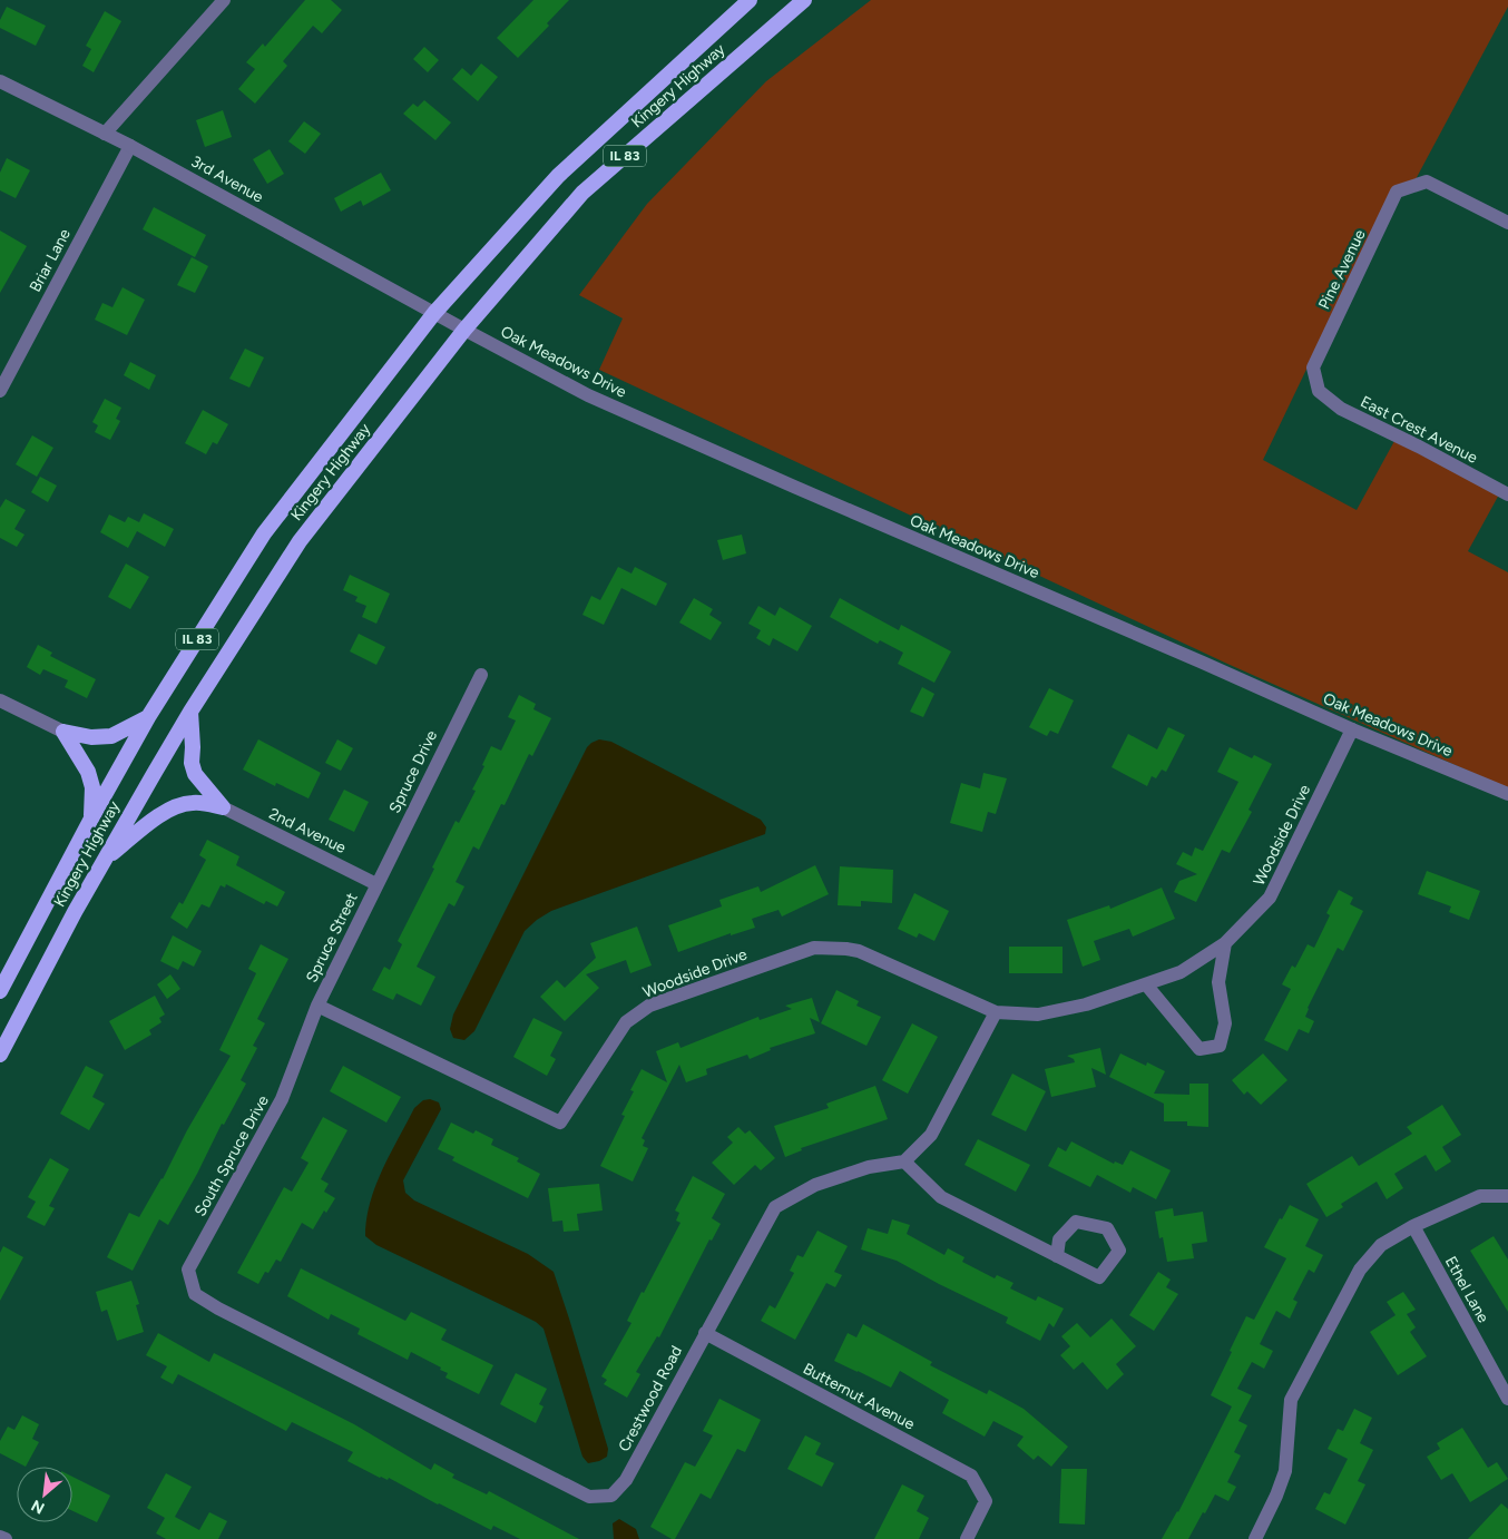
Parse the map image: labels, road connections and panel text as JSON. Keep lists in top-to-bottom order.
{
  "streets": {
    "highway": ["Kingery Highway", "IL 83"],
    "street": [
      "3rd Avenue",
      "Briar Lane",
      "Pine Avenue",
      "Oak Meadows Drive",
      "East Crest Avenue",
      "Spruce Drive",
      "2nd Avenue",
      "Woodside Drive",
      "Spruce Street",
      "South Spruce Drive",
      "Ethel Lane",
      "Butternut Avenue",
      "Crestwood Road"
    ]
  },
  "crossings": [
    ["Kingery Highway", "3rd Avenue"],
    ["Kingery Highway", "Oak Meadows Drive"],
    ["3rd Avenue", "Briar Lane"],
    ["3rd Avenue", "Oak Meadows Drive"],
    ["Pine Avenue", "East Crest Avenue"],
    ["Oak Meadows Drive", "Woodside Drive"],
    ["Spruce Drive", "2nd Avenue"],
    ["Spruce Drive", "Spruce Street"],
    ["2nd Avenue", "Spruce Street"],
    ["Woodside Drive", "Spruce Street"],
    ["Woodside Drive", "South Spruce Drive"],
    ["Spruce Street", "South Spruce Drive"],
    ["South Spruce Drive", "Crestwood Road"],
    ["Butternut Avenue", "Crestwood Road"]
  ],
  "north": "bottom left"
}
